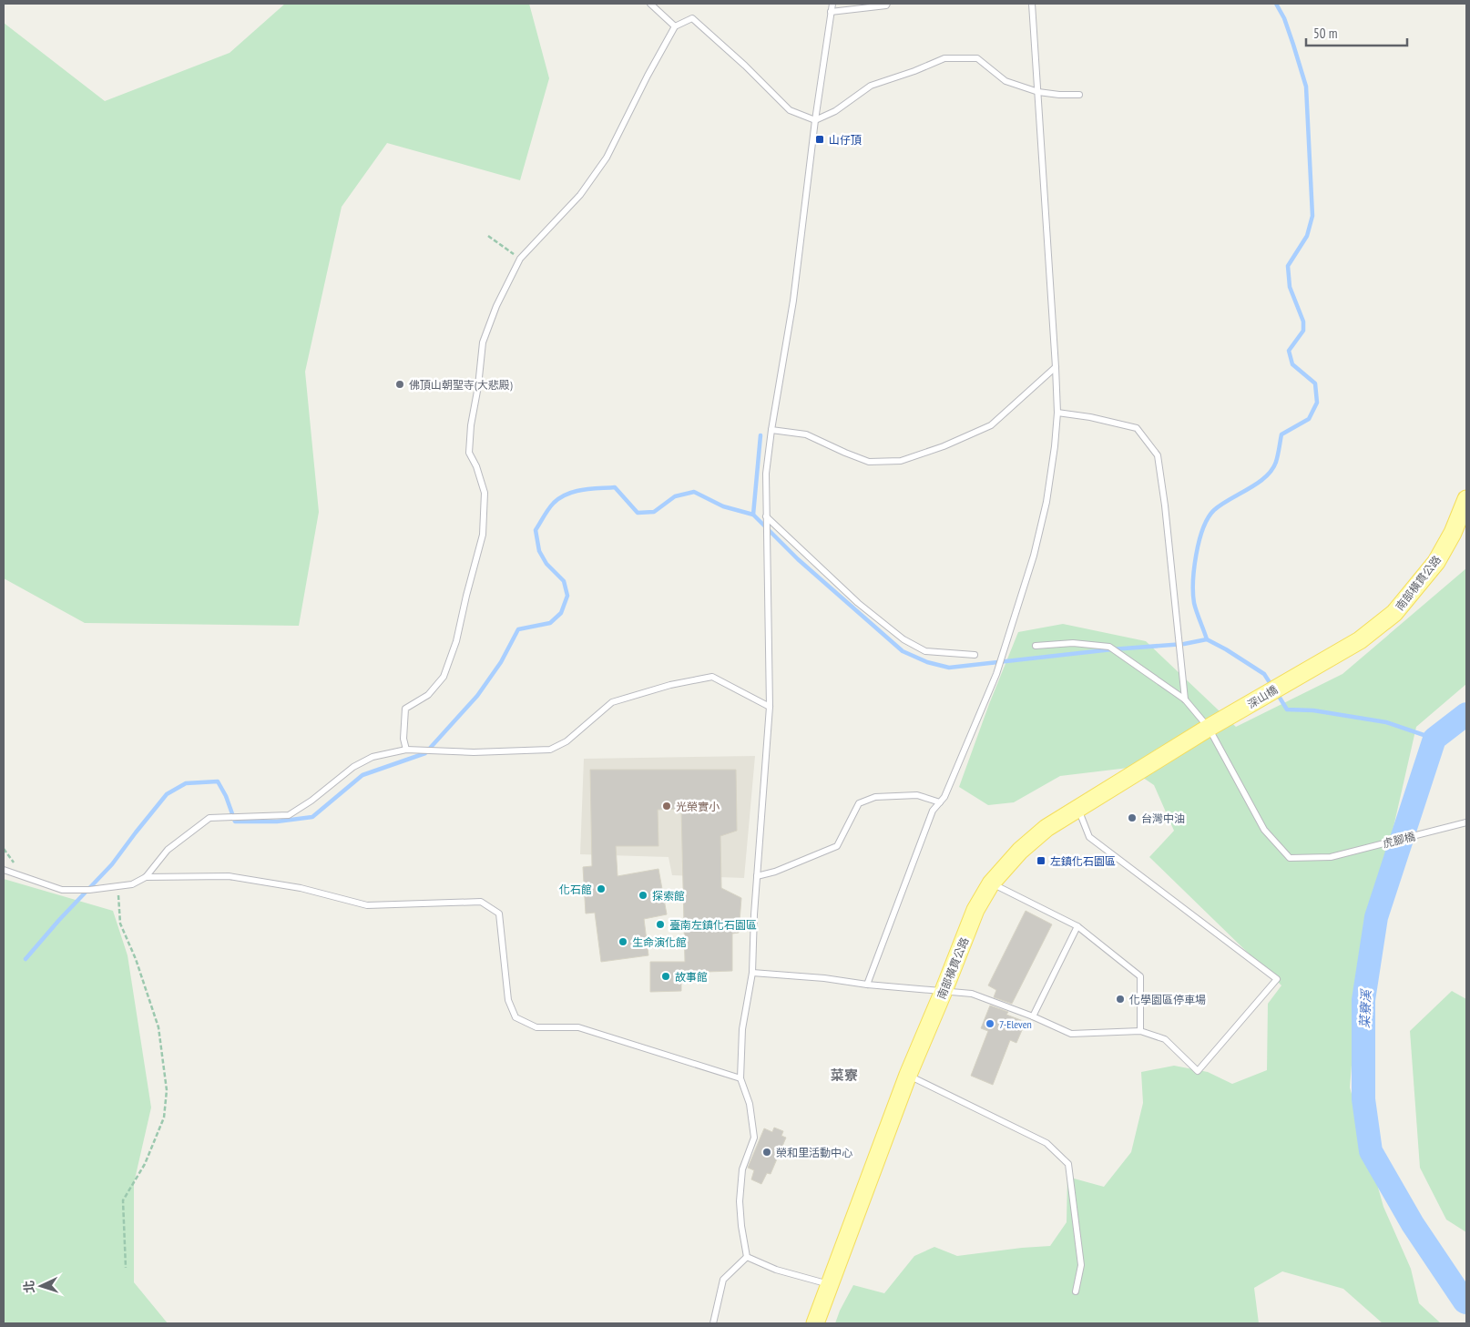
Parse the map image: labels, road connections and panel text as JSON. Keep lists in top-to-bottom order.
{
  "streets": {
    "main road": ["南部橫貫公路", "深山橋"],
    "lane": ["虎腳橋"]
  },
  "crossings": [
    ["南部橫貫公路", "深山橋"],
    ["南部橫貫公路", "虎腳橋"]
  ],
  "districts": ["菜寮"],
  "water": ["菜竂溪"],
  "places": {
    "transit": ["山仔頂", "左鎮化石園區"],
    "other": [
      "佛頂山朝聖寺(大悲殿)",
      "光榮實小",
      "台灣中油",
      "化石館",
      "探索館",
      "臺南左鎮化石園區",
      "生命演化館",
      "故事館",
      "化學園區停車場",
      "7-Eleven",
      "榮和里活動中心"
    ]
  },
  "scale_bar": "50 m",
  "north": "left"
}
